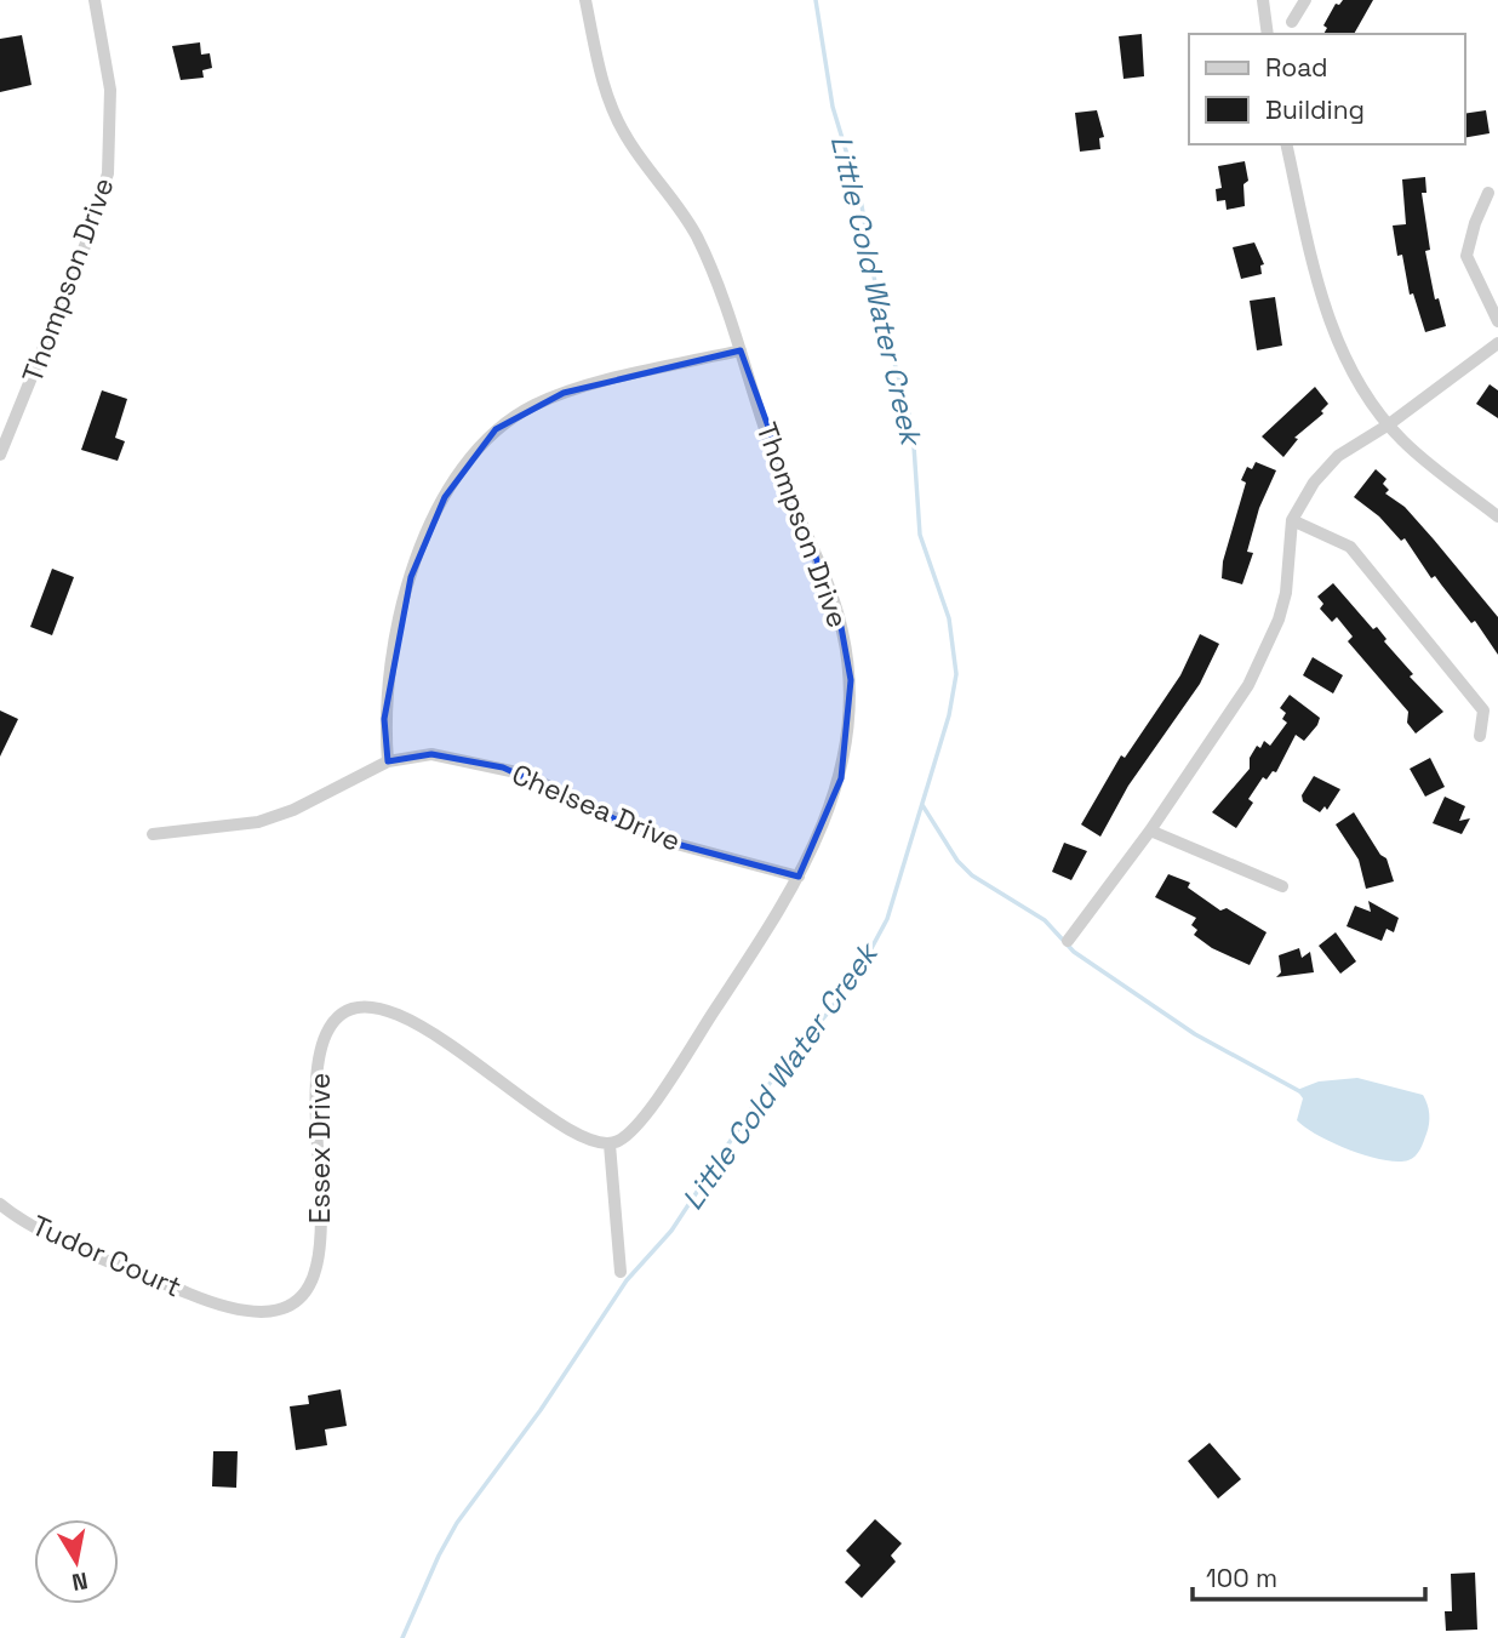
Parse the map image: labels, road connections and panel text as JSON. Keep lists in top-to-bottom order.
{
  "streets": {
    "street": [
      "Thompson Drive",
      "Chelsea Drive",
      "Essex Drive",
      "Tudor Court"
    ]
  },
  "crossings": [
    ["Thompson Drive", "Chelsea Drive"],
    ["Thompson Drive", "Essex Drive"],
    ["Essex Drive", "Tudor Court"]
  ],
  "water": ["Little Cold Water Creek"],
  "legend": ["Road", "Building"],
  "scale_bar": "100 m",
  "north": "bottom"
}
